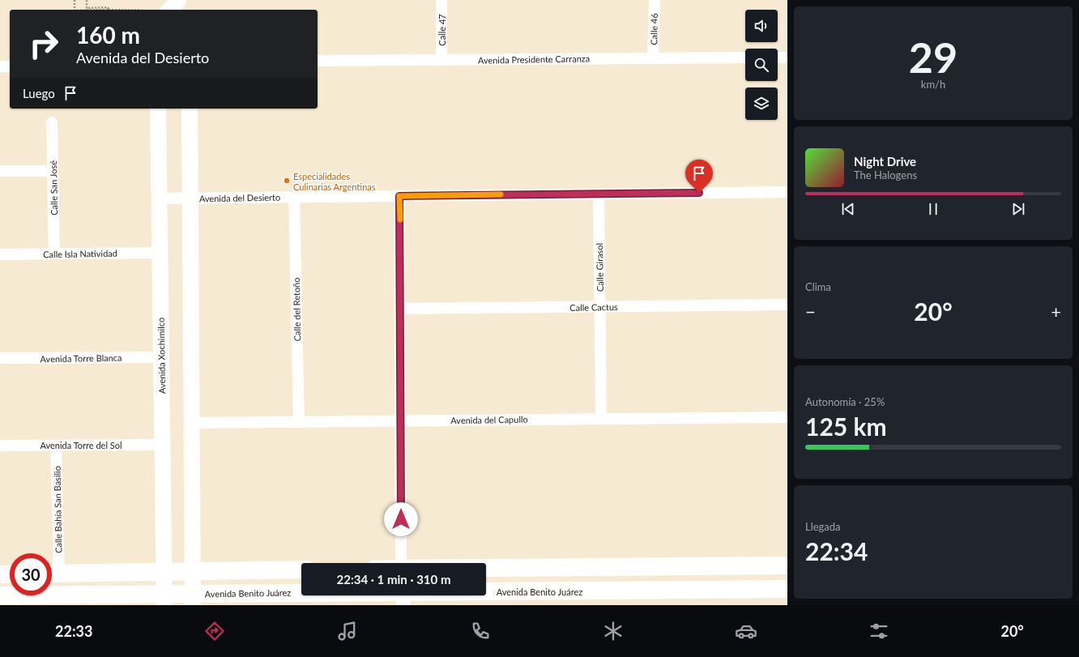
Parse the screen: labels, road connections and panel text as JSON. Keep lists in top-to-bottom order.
{
  "streets": {
    "main road": ["Avenida Xochimilco", "Avenida Benito Juárez"],
    "street": [
      "Calle 46",
      "Calle 47",
      "Avenida Presidente Carranza",
      "Calle San José",
      "Avenida del Desierto",
      "Calle Isla Natividad",
      "Calle Girasol",
      "Calle Cactus",
      "Calle del Retoño",
      "Avenida Torre Blanca",
      "Avenida del Capullo",
      "Avenida Torre del Sol",
      "Calle Bahía San Basilio"
    ]
  },
  "crossings": [
    ["Calle 46", "Avenida Presidente Carranza"],
    ["Calle 47", "Avenida Presidente Carranza"],
    ["Calle San José", "Calle Isla Natividad"],
    ["Avenida del Desierto", "Calle Girasol"],
    ["Avenida del Desierto", "Calle del Retoño"],
    ["Avenida del Desierto", "Avenida Xochimilco"],
    ["Calle Isla Natividad", "Avenida Xochimilco"],
    ["Calle Girasol", "Calle Cactus"],
    ["Calle Girasol", "Avenida del Capullo"],
    ["Calle del Retoño", "Avenida del Capullo"],
    ["Avenida Xochimilco", "Avenida Torre Blanca"],
    ["Avenida Xochimilco", "Avenida Torre del Sol"],
    ["Avenida Xochimilco", "Avenida Benito Juárez"],
    ["Avenida Torre del Sol", "Calle Bahía San Basilio"]
  ],
  "places": ["Especialidades Culinarias Argentinas"],
  "page": {
    "tile": [
      ["29", "km/h"],
      "Clima",
      ["Autonomía · 25%", "125 km"],
      ["Llegada", "22:34"]
    ],
    "turn": ["160 m", "Avenida del Desierto"],
    "then": "Luego",
    "song": ["Night Drive", "The Halogens"],
    "heat": ["−", "20°", "+"],
    "limit": "30",
    "trip": "22:34 · 1 min · 310 m",
    "tabs": ["22:33", "20°"]
  }
}
